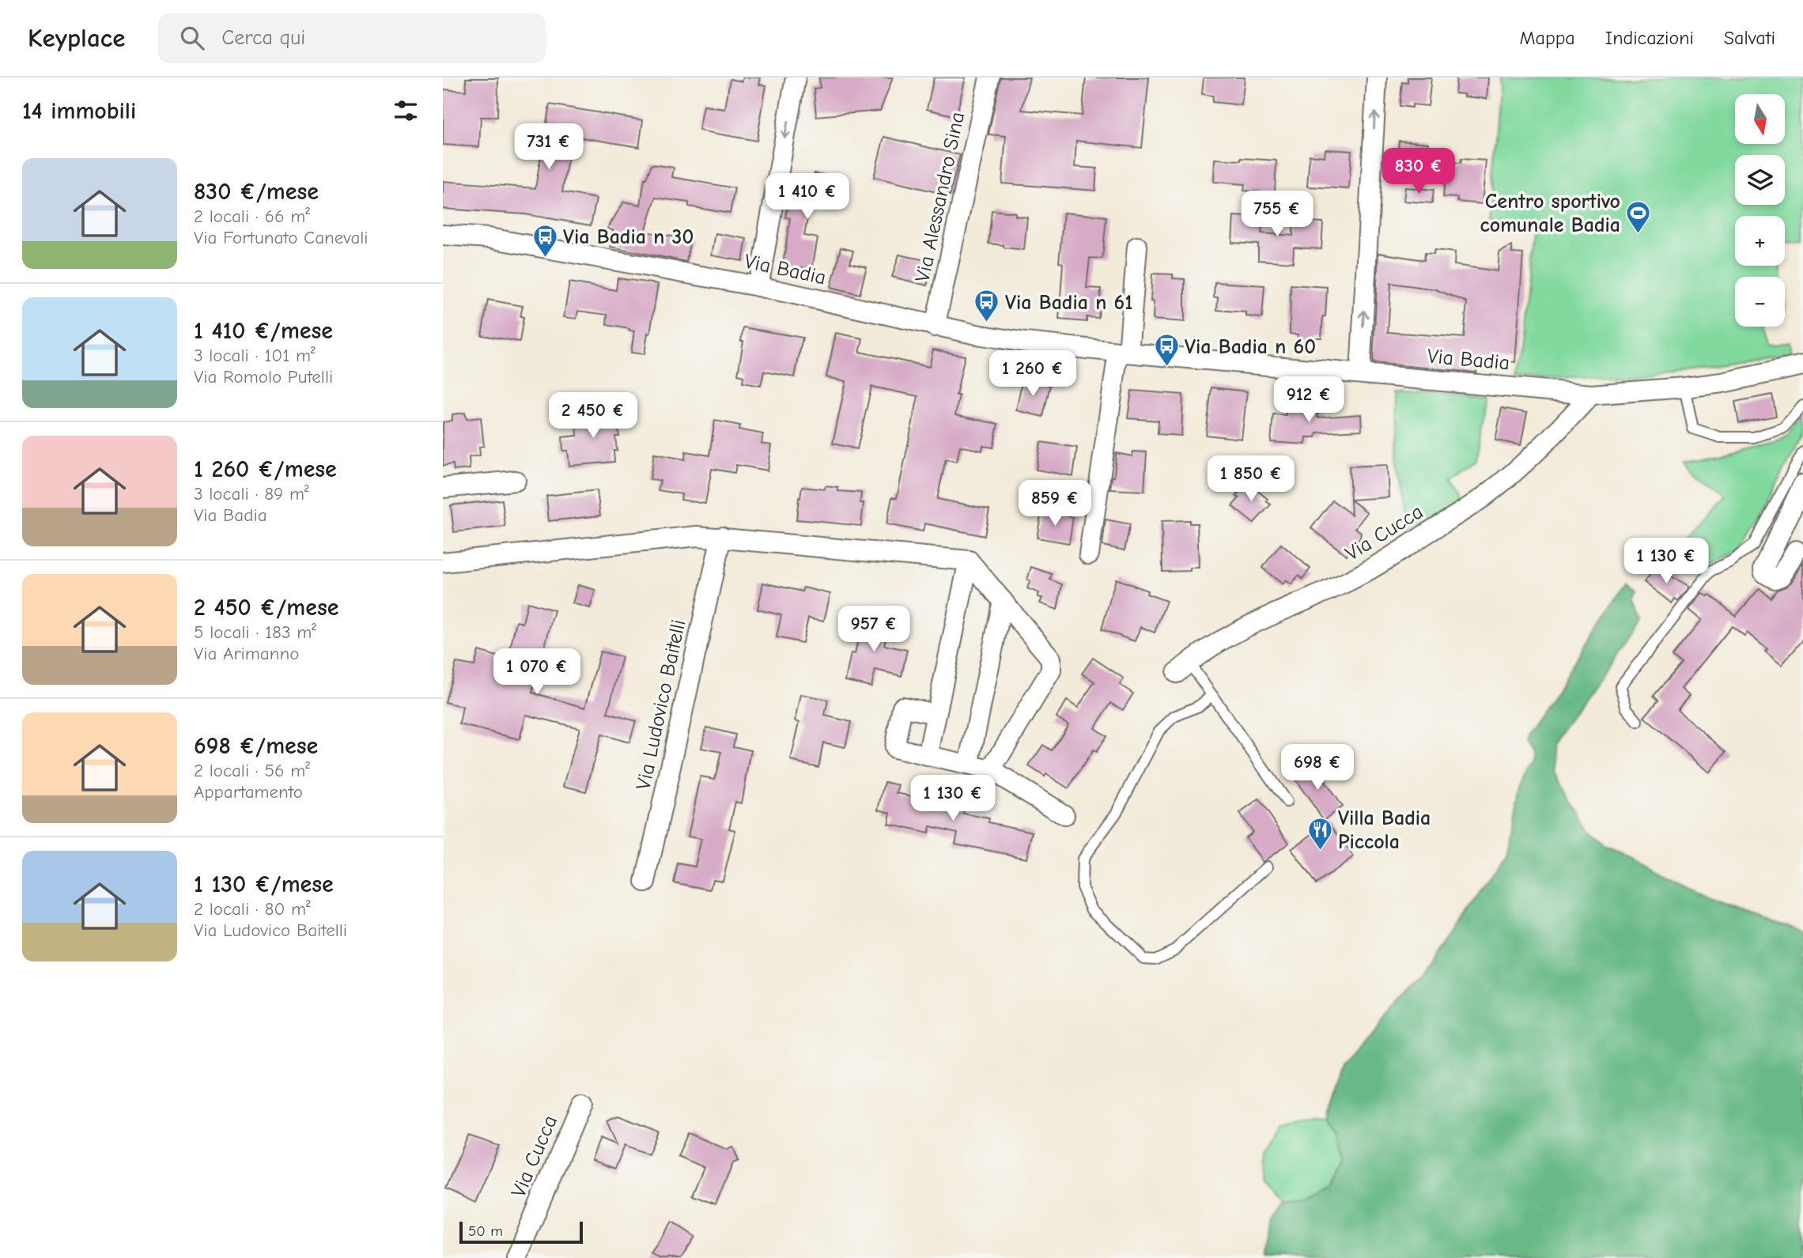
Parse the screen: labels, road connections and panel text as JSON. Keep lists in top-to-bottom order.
{
  "streets": {
    "street": [
      "Via Alessandro Sina",
      "Via Badia",
      "Via Cucca",
      "Via Ludovico Baitelli"
    ]
  },
  "crossings": [
    ["Via Alessandro Sina", "Via Badia"],
    ["Via Badia", "Via Cucca"]
  ],
  "places": {
    "sports": ["Centro sportivo comunale Badia"],
    "bus stop": ["Via Badia n 30", "Via Badia n 61", "Via Badia n 60"],
    "restaurant": ["Villa Badia Piccola"]
  },
  "scale_bar": "50 m",
  "north": "bottom",
  "page": {
    "header": "Keyplace",
    "search": "Cerca qui",
    "nav": ["Mappa", "Indicazioni", "Salvati"],
    "heading": "14 immobili",
    "map_buttons": ["+", "−"],
    "price": [
      "731 €",
      "830 €",
      "1 410 €",
      "755 €",
      "1 260 €",
      "912 €",
      "2 450 €",
      "1 850 €",
      "859 €",
      "1 130 €",
      "957 €",
      "1 070 €",
      "698 €",
      "1 130 €"
    ],
    "list": [
      {
        "name": "830 €/mese",
        "note": "2 locali · 66 m² · Via Fortunato Canevali"
      },
      {
        "name": "1 410 €/mese",
        "note": "3 locali · 101 m² · Via Romolo Putelli"
      },
      {
        "name": "1 260 €/mese",
        "note": "3 locali · 89 m² · Via Badia"
      },
      {
        "name": "2 450 €/mese",
        "note": "5 locali · 183 m² · Via Arimanno"
      },
      {
        "name": "698 €/mese",
        "note": "2 locali · 56 m² · Appartamento"
      },
      {
        "name": "1 130 €/mese",
        "note": "2 locali · 80 m² · Via Ludovico Baitelli"
      }
    ],
    "scale": "50 m"
  }
}
